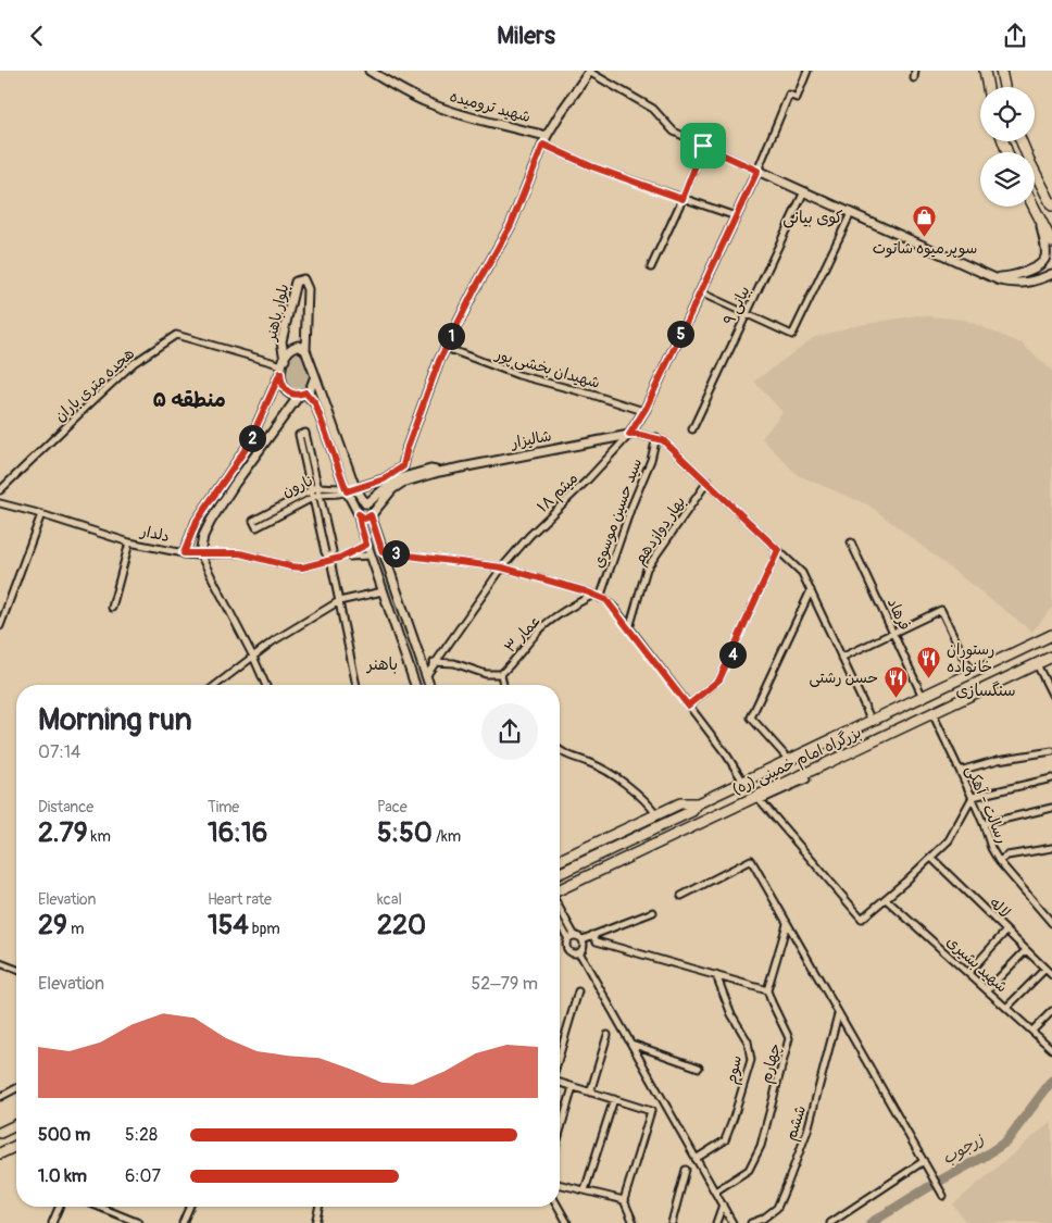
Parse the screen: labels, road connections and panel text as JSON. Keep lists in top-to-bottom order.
{
  "streets": {
    "highway": ["بزرگراه امام خمینی (ره)"],
    "street": [
      "شهید ترومیده",
      "بیانی ۹",
      "بلوار باهنر",
      "شهیدان بخشی پور",
      "هجده متری باران",
      "شالیزار",
      "نارون",
      "میثم ۱۸",
      "سید حسین موسوی",
      "بهار دوازدهم",
      "دلدار",
      "فرهاد",
      "عمار ۳",
      "رسالت - آهکی",
      "لاله",
      "شهید بشیری",
      "چهارم",
      "سوم",
      "ششم"
    ]
  },
  "crossings": [
    ["بلوار باهنر", "هجده متری باران"],
    ["شالیزار", "میثم ۱۸"],
    ["میثم ۱۸", "عمار ۳"],
    ["فرهاد", "بزرگراه امام خمینی (ره)"],
    ["بزرگراه امام خمینی (ره)", "رسالت - آهکی"]
  ],
  "districts": [
    "کوی بیانی",
    "منطقه ۵",
    "باهنر",
    "سنگسازی"
  ],
  "water": ["زرجوب"],
  "places": {
    "shop": ["سوپر میوه شاتوت"],
    "restaurant": ["رستوران خانواده", "حسن رشتی"]
  },
  "page": {
    "header": "Milers",
    "pins": [
      "5",
      "1",
      "2",
      "3",
      "4"
    ],
    "heading": ["Morning run", "07:14"],
    "stats": [
      ["Distance", "2.79 km"],
      ["Time", "16:16"],
      ["Pace", "5:50 /km"],
      ["Elevation", "29 m"],
      ["Heart rate", "154 bpm"],
      ["kcal", "220"]
    ],
    "chart": ["Elevation", "52–79 m"],
    "list": [
      {
        "name": "500 m",
        "note": "5:28"
      },
      {
        "name": "1.0 km",
        "note": "6:07"
      }
    ]
  }
}
